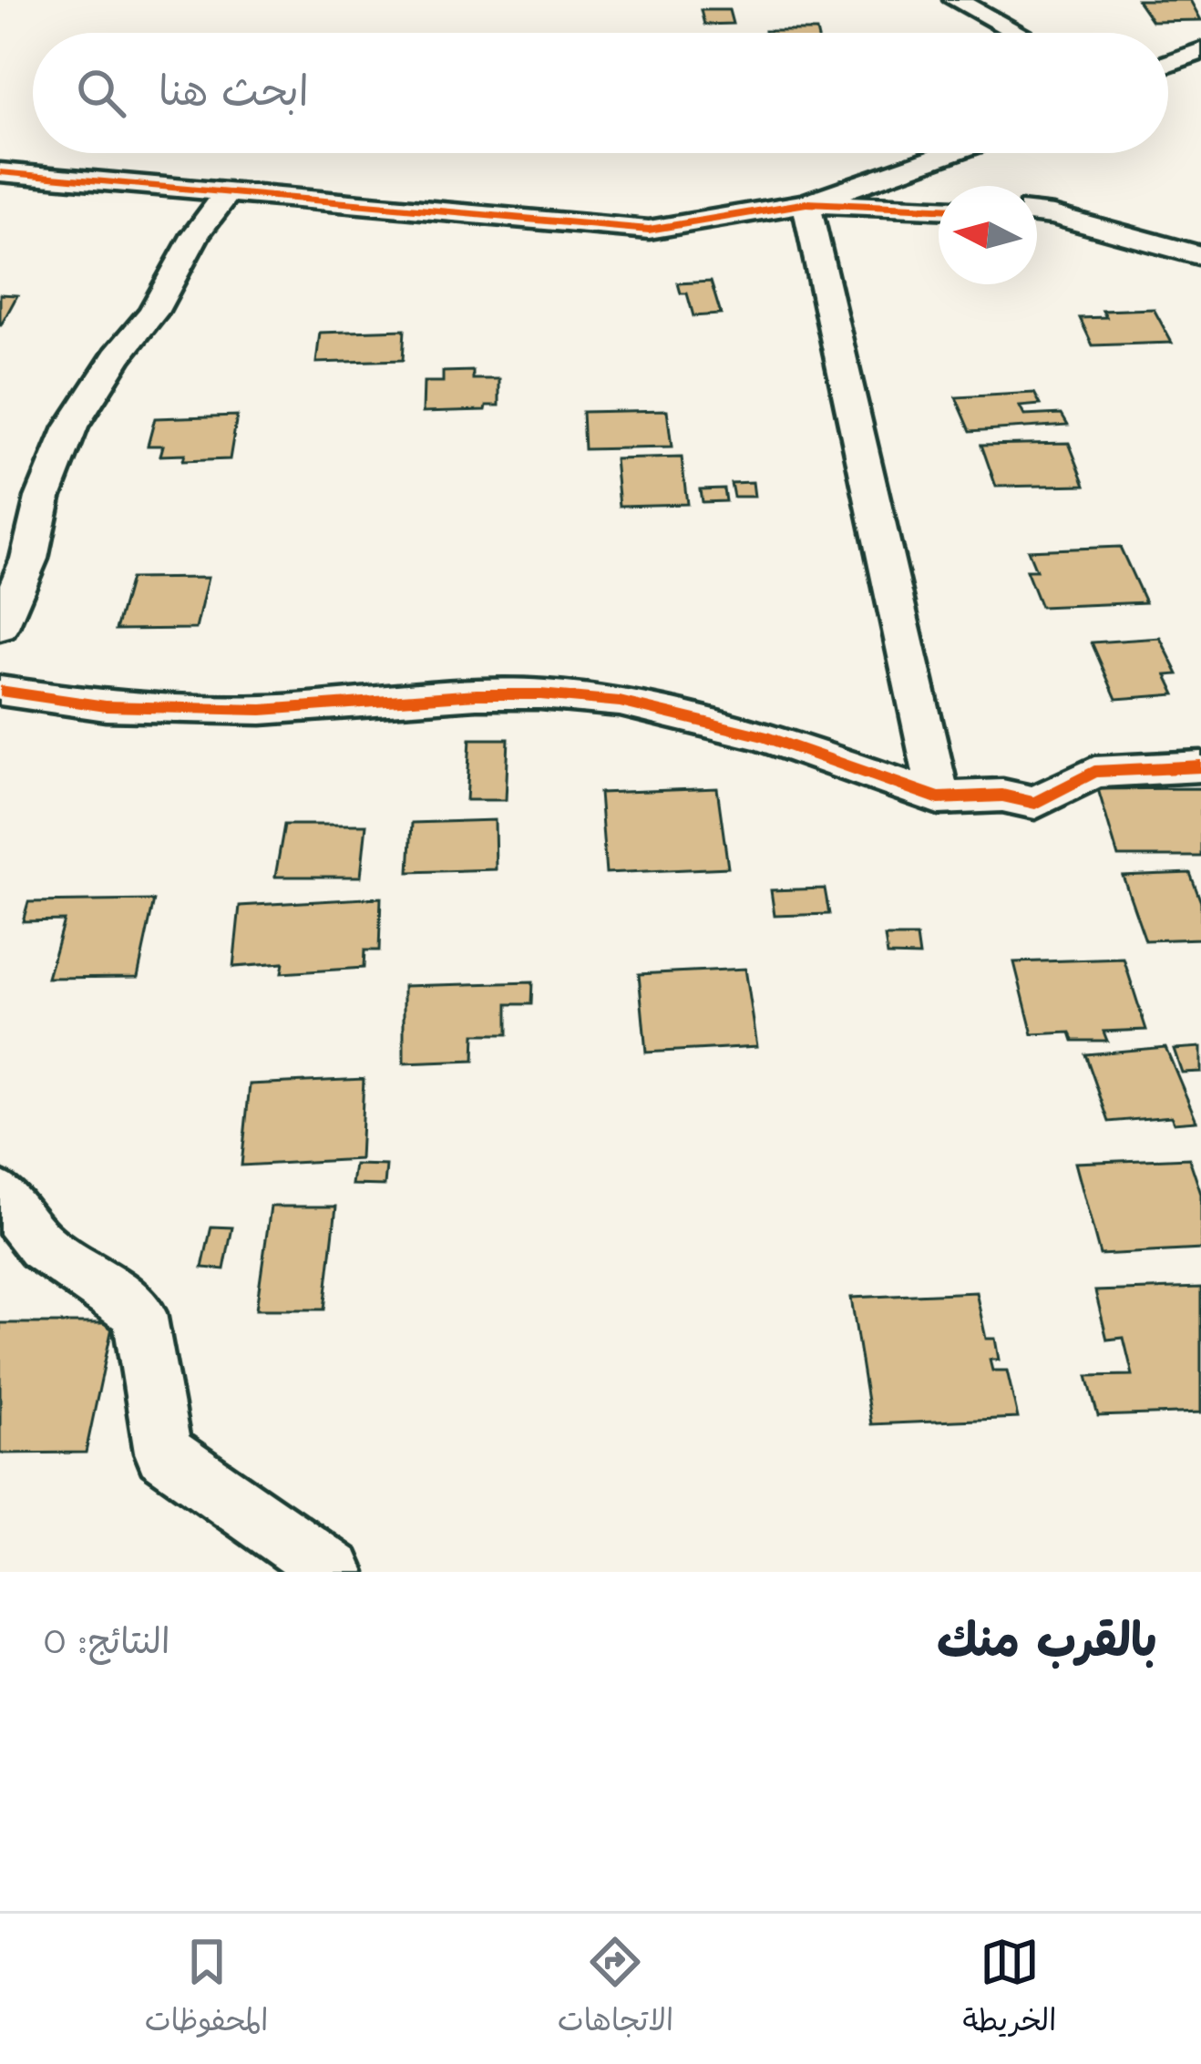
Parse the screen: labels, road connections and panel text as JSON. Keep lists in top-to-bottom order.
{
  "north": "left",
  "page": {
    "search": "ابحث هنا",
    "heading": ["بالقرب منك", "النتائج: 0"],
    "nav": ["الخريطة", "الاتجاهات", "المحفوظات"]
  }
}
